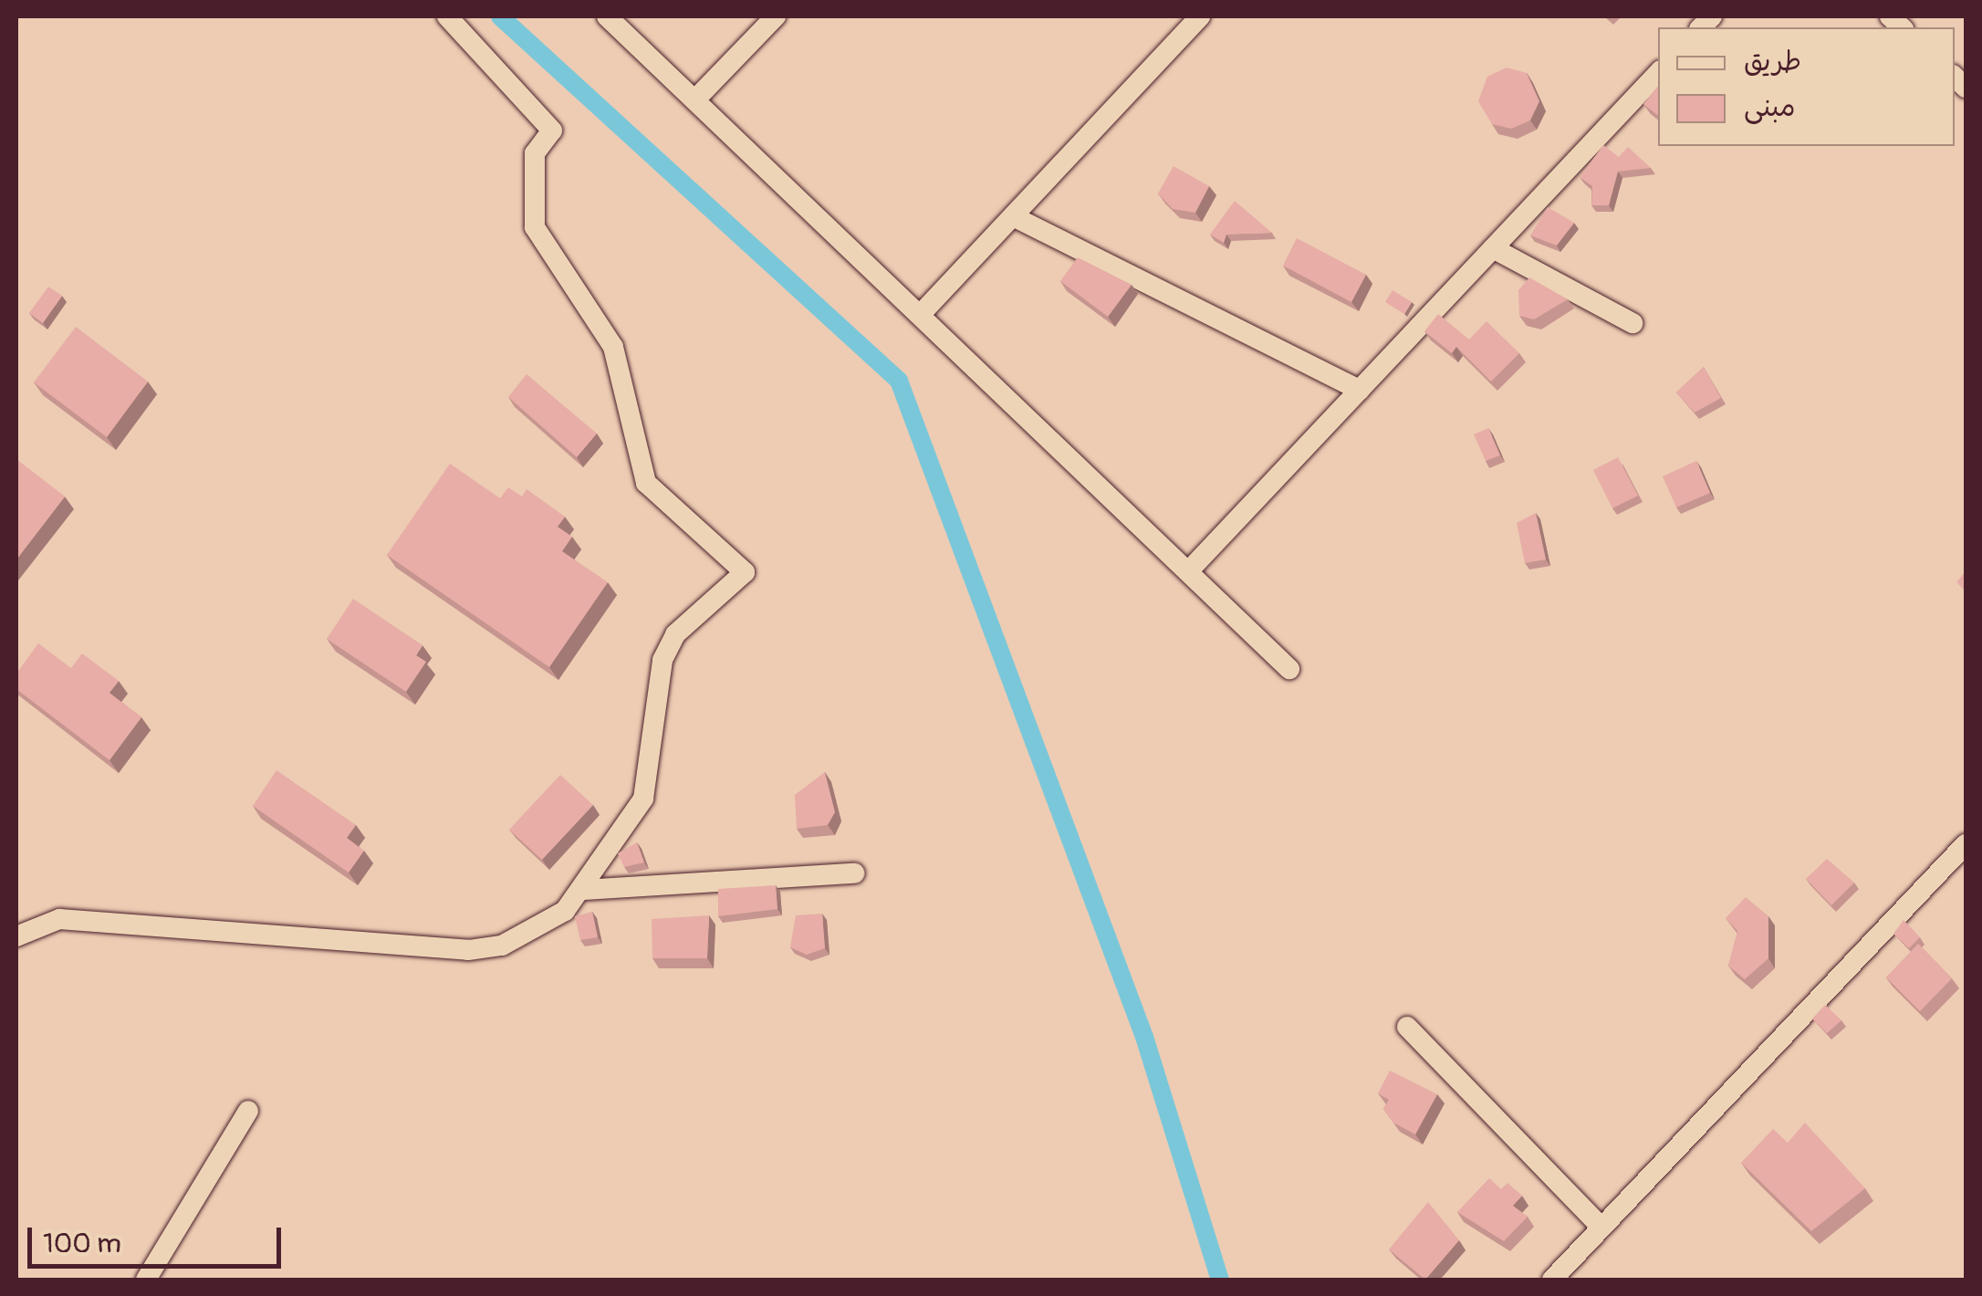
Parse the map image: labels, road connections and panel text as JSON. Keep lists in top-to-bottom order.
{
  "legend": ["طريق", "مبنى"],
  "scale_bar": "100 m"
}
